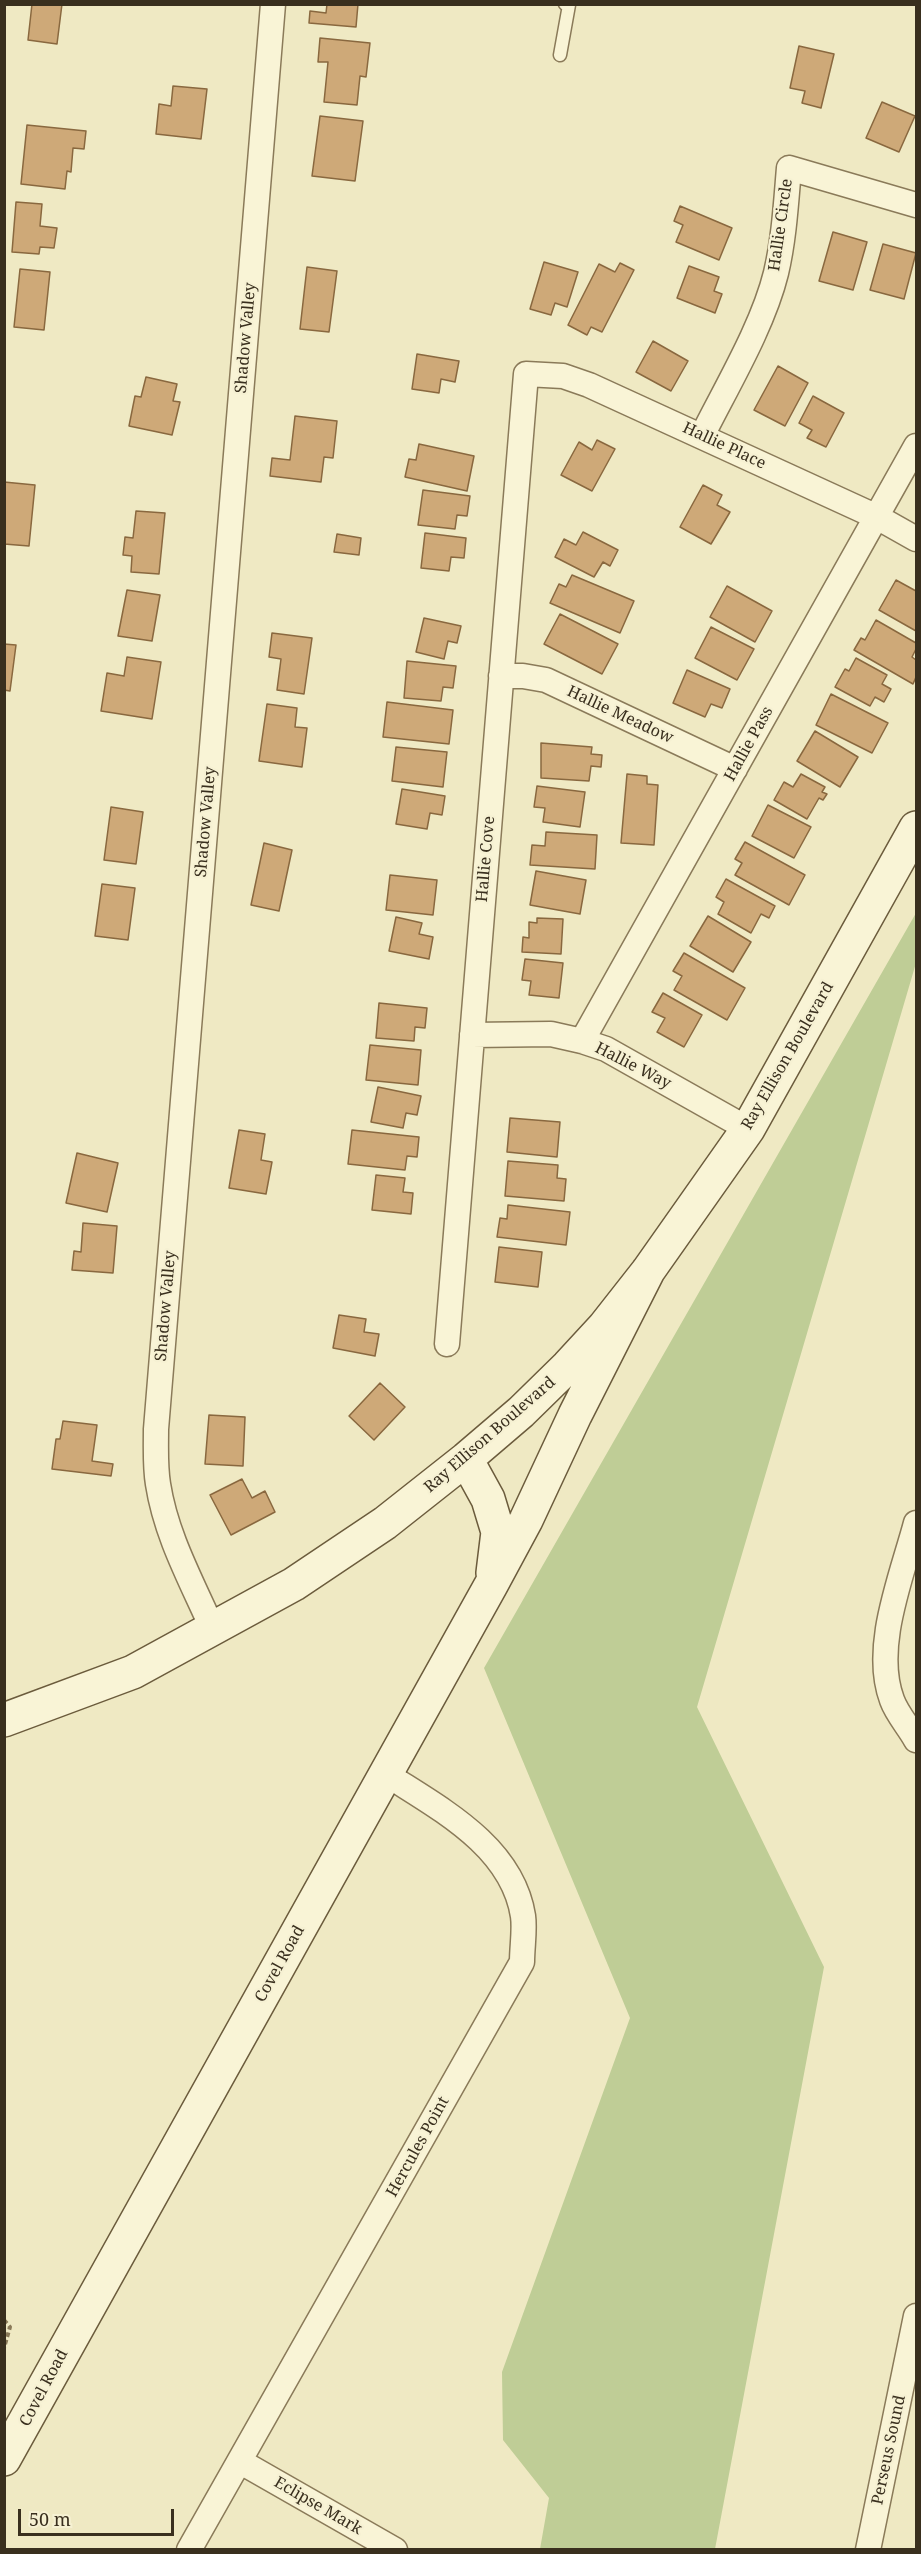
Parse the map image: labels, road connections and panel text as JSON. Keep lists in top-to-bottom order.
{
  "streets": {
    "street": [
      "Hallie Circle",
      "Shadow Valley",
      "Hallie Place",
      "Hallie Meadow",
      "Hallie Pass",
      "Hallie Cove",
      "Ray Ellison Boulevard",
      "Hallie Way",
      "Covel Road",
      "Hercules Point",
      "Perseus Sound",
      "Eclipse Mark"
    ]
  },
  "crossings": [
    ["Hallie Circle", "Hallie Place"],
    ["Shadow Valley", "Ray Ellison Boulevard"],
    ["Hallie Place", "Hallie Pass"],
    ["Hallie Place", "Hallie Cove"],
    ["Hallie Meadow", "Hallie Pass"],
    ["Hallie Meadow", "Hallie Cove"],
    ["Hallie Pass", "Hallie Way"],
    ["Hallie Cove", "Hallie Way"],
    ["Ray Ellison Boulevard", "Hallie Way"],
    ["Ray Ellison Boulevard", "Covel Road"],
    ["Covel Road", "Hercules Point"],
    ["Hercules Point", "Eclipse Mark"]
  ],
  "scale_bar": "50 m"
}
